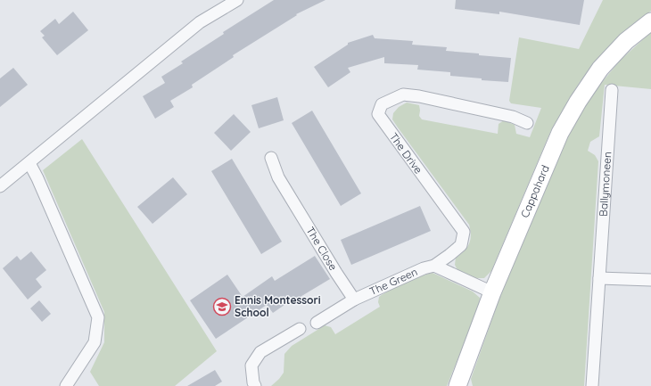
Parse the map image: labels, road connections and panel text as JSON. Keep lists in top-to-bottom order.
{
  "streets": {
    "main road": ["Cappahard"],
    "street": [
      "The Drive",
      "Ballymoneen",
      "The Close",
      "The Green"
    ]
  },
  "crossings": [
    ["The Drive", "The Green"],
    ["The Close", "The Green"]
  ],
  "places": {
    "school or university": ["Ennis Montessori School"]
  }
}
